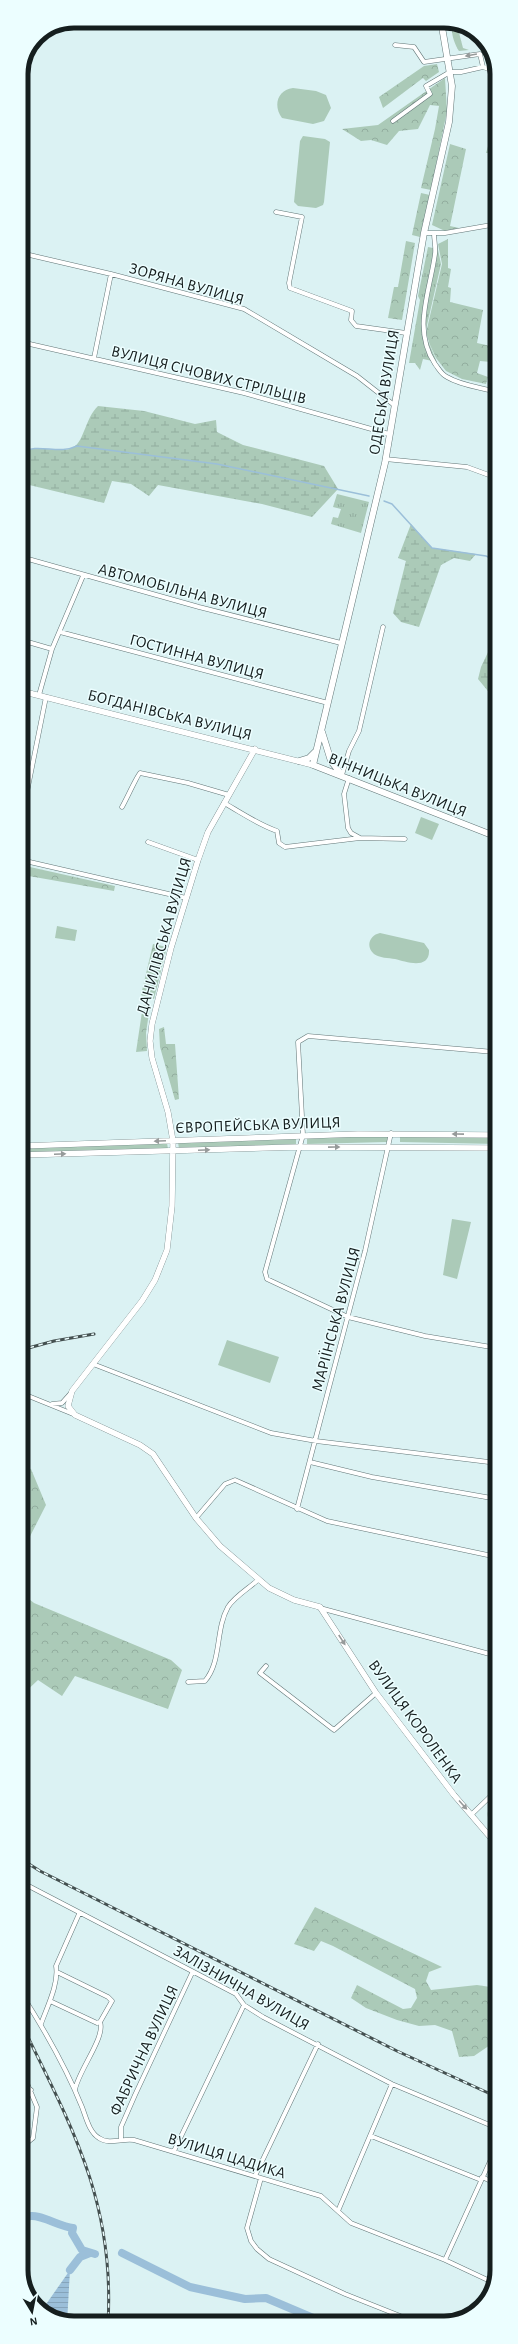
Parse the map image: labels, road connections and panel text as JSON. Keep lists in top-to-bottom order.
{
  "streets": {
    "main road": [
      "ОДЕСЬКА ВУЛИЦЯ",
      "БОГДАНІВСЬКА ВУЛИЦЯ",
      "ВІННИЦЬКА ВУЛИЦЯ",
      "ДАНИЛІВСЬКА ВУЛИЦЯ",
      "ЄВРОПЕЙСЬКА ВУЛИЦЯ",
      "ВУЛИЦЯ КОРОЛЕНКА"
    ],
    "street": [
      "ЗОРЯНА ВУЛИЦЯ",
      "ВУЛИЦЯ СІЧОВИХ СТРІЛЬЦІВ",
      "АВТОМОБІЛЬНА ВУЛИЦЯ",
      "ГОСТИННА ВУЛИЦЯ",
      "МАРІЇНСЬКА ВУЛИЦЯ",
      "ЗАЛІЗНИЧНА ВУЛИЦЯ",
      "ФАБРИЧНА ВУЛИЦЯ",
      "ВУЛИЦЯ ЦАДИКА"
    ]
  },
  "crossings": [
    ["ЗОРЯНА ВУЛИЦЯ", "ОДЕСЬКА ВУЛИЦЯ"],
    ["ВУЛИЦЯ СІЧОВИХ СТРІЛЬЦІВ", "ОДЕСЬКА ВУЛИЦЯ"],
    ["ОДЕСЬКА ВУЛИЦЯ", "АВТОМОБІЛЬНА ВУЛИЦЯ"],
    ["ОДЕСЬКА ВУЛИЦЯ", "ГОСТИННА ВУЛИЦЯ"],
    ["ОДЕСЬКА ВУЛИЦЯ", "БОГДАНІВСЬКА ВУЛИЦЯ"],
    ["ОДЕСЬКА ВУЛИЦЯ", "ВІННИЦЬКА ВУЛИЦЯ"],
    ["БОГДАНІВСЬКА ВУЛИЦЯ", "ВІННИЦЬКА ВУЛИЦЯ"],
    ["БОГДАНІВСЬКА ВУЛИЦЯ", "ДАНИЛІВСЬКА ВУЛИЦЯ"],
    ["ДАНИЛІВСЬКА ВУЛИЦЯ", "ЄВРОПЕЙСЬКА ВУЛИЦЯ"],
    ["ЄВРОПЕЙСЬКА ВУЛИЦЯ", "МАРІЇНСЬКА ВУЛИЦЯ"],
    ["ЗАЛІЗНИЧНА ВУЛИЦЯ", "ФАБРИЧНА ВУЛИЦЯ"],
    ["ФАБРИЧНА ВУЛИЦЯ", "ВУЛИЦЯ ЦАДИКА"]
  ],
  "one_way": ["ВУЛИЦЯ КОРОЛЕНКА"],
  "north": "bottom"
}
